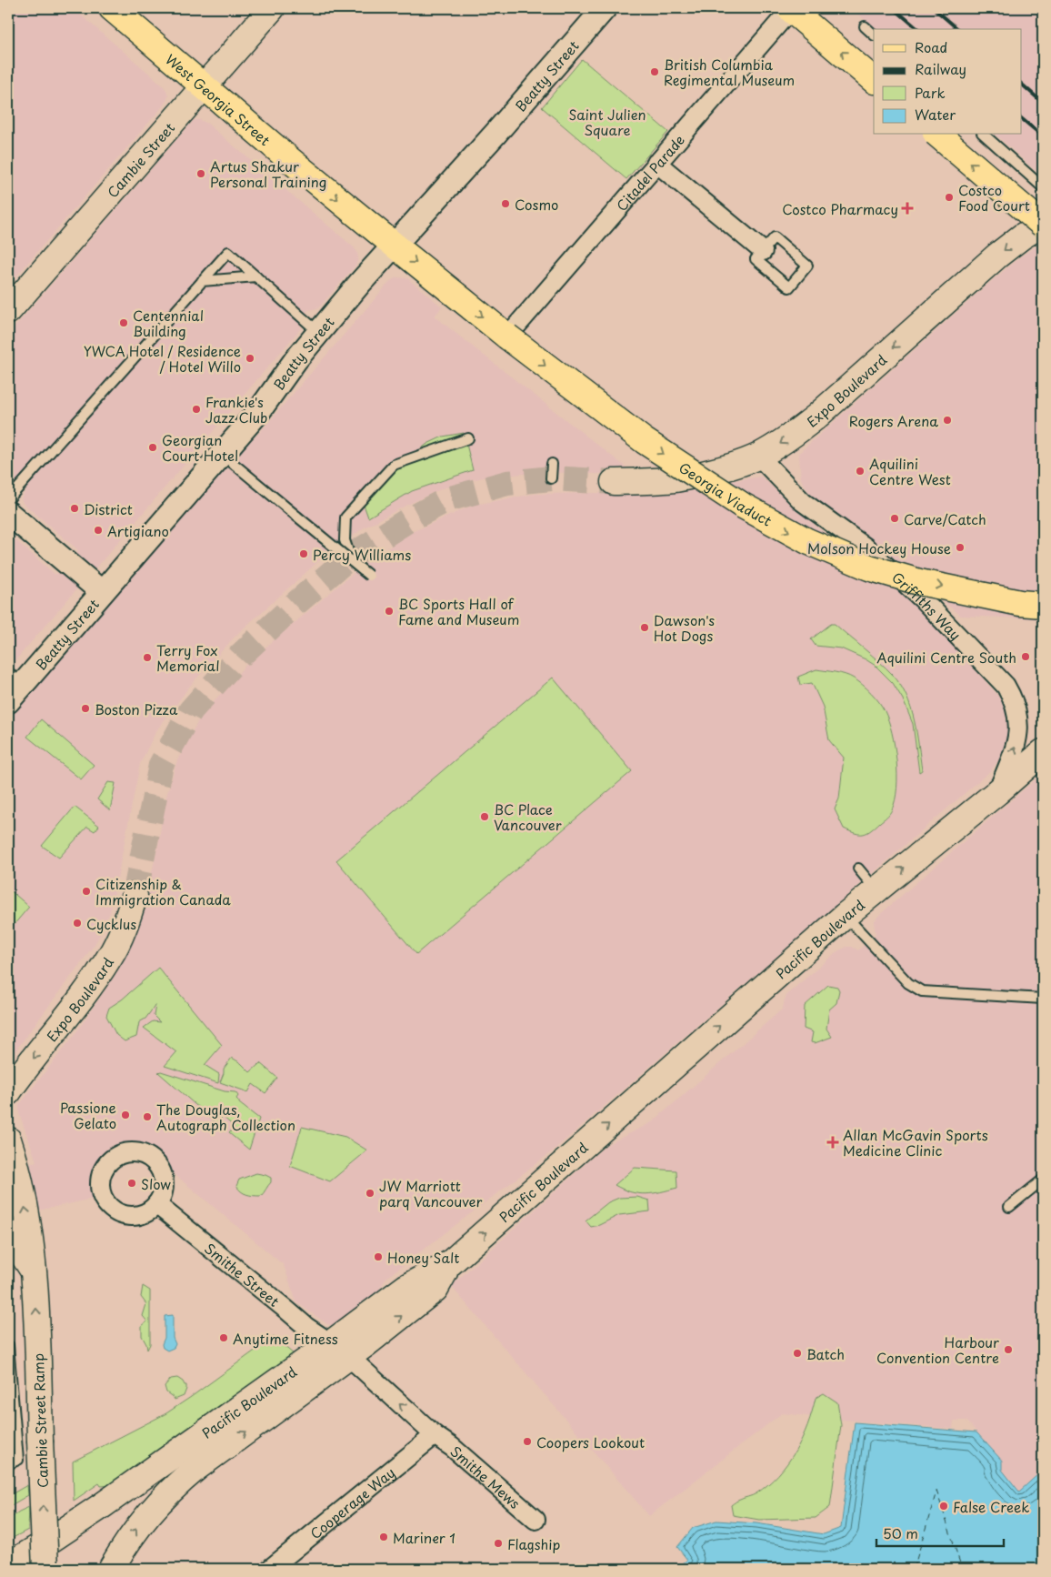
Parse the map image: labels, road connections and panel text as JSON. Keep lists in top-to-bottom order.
{
  "streets": {
    "main road": [
      "West Georgia Street",
      "Cambie Street",
      "Expo Boulevard",
      "Georgia Viaduct",
      "Pacific Boulevard",
      "Cambie Street Ramp"
    ],
    "street": [
      "Beatty Street",
      "Citadel Parade",
      "Griffiths Way",
      "Smithe Street",
      "Smithe Mews",
      "Cooperage Way"
    ]
  },
  "crossings": [
    ["Beatty Street", "West Georgia Street"],
    ["West Georgia Street", "Cambie Street"],
    ["West Georgia Street", "Georgia Viaduct"],
    ["Citadel Parade", "Georgia Viaduct"],
    ["Expo Boulevard", "Griffiths Way"],
    ["Griffiths Way", "Pacific Boulevard"],
    ["Pacific Boulevard", "Smithe Street"],
    ["Smithe Street", "Smithe Mews"],
    ["Smithe Street", "Cooperage Way"],
    ["Smithe Mews", "Cooperage Way"]
  ],
  "one_way": [
    "West Georgia Street",
    "Expo Boulevard",
    "Georgia Viaduct",
    "Griffiths Way",
    "Pacific Boulevard",
    "Cambie Street Ramp"
  ],
  "parks": ["Saint Julien Square"],
  "places": {
    "other": [
      "British Columbia Regimental Museum",
      "Artus Shakur Personal Training",
      "Costco Food Court",
      "Cosmo",
      "Centennial Building",
      "YWCA Hotel / Residence / Hotel Willo",
      "Frankie's Jazz Club",
      "Rogers Arena",
      "Georgian Court Hotel",
      "Aquilini Centre West",
      "District",
      "Carve/Catch",
      "Artigiano",
      "Molson Hockey House",
      "Percy Williams",
      "BC Sports Hall of Fame and Museum",
      "Dawson's Hot Dogs",
      "Aquilini Centre South",
      "Terry Fox Memorial",
      "Boston Pizza",
      "BC Place Vancouver",
      "Citizenship & Immigration Canada",
      "Cycklus",
      "Passione Gelato",
      "The Douglas, Autograph Collection",
      "Slow",
      "JW Marriott parq Vancouver",
      "Honey Salt",
      "Anytime Fitness",
      "Harbour Convention Centre",
      "Batch",
      "Coopers Lookout",
      "False Creek",
      "Mariner 1",
      "Flagship"
    ],
    "health": ["Costco Pharmacy", "Allan McGavin Sports Medicine Clinic"]
  },
  "legend": [
    "Road",
    "Railway",
    "Park",
    "Water"
  ],
  "scale_bar": "50 m"
}
